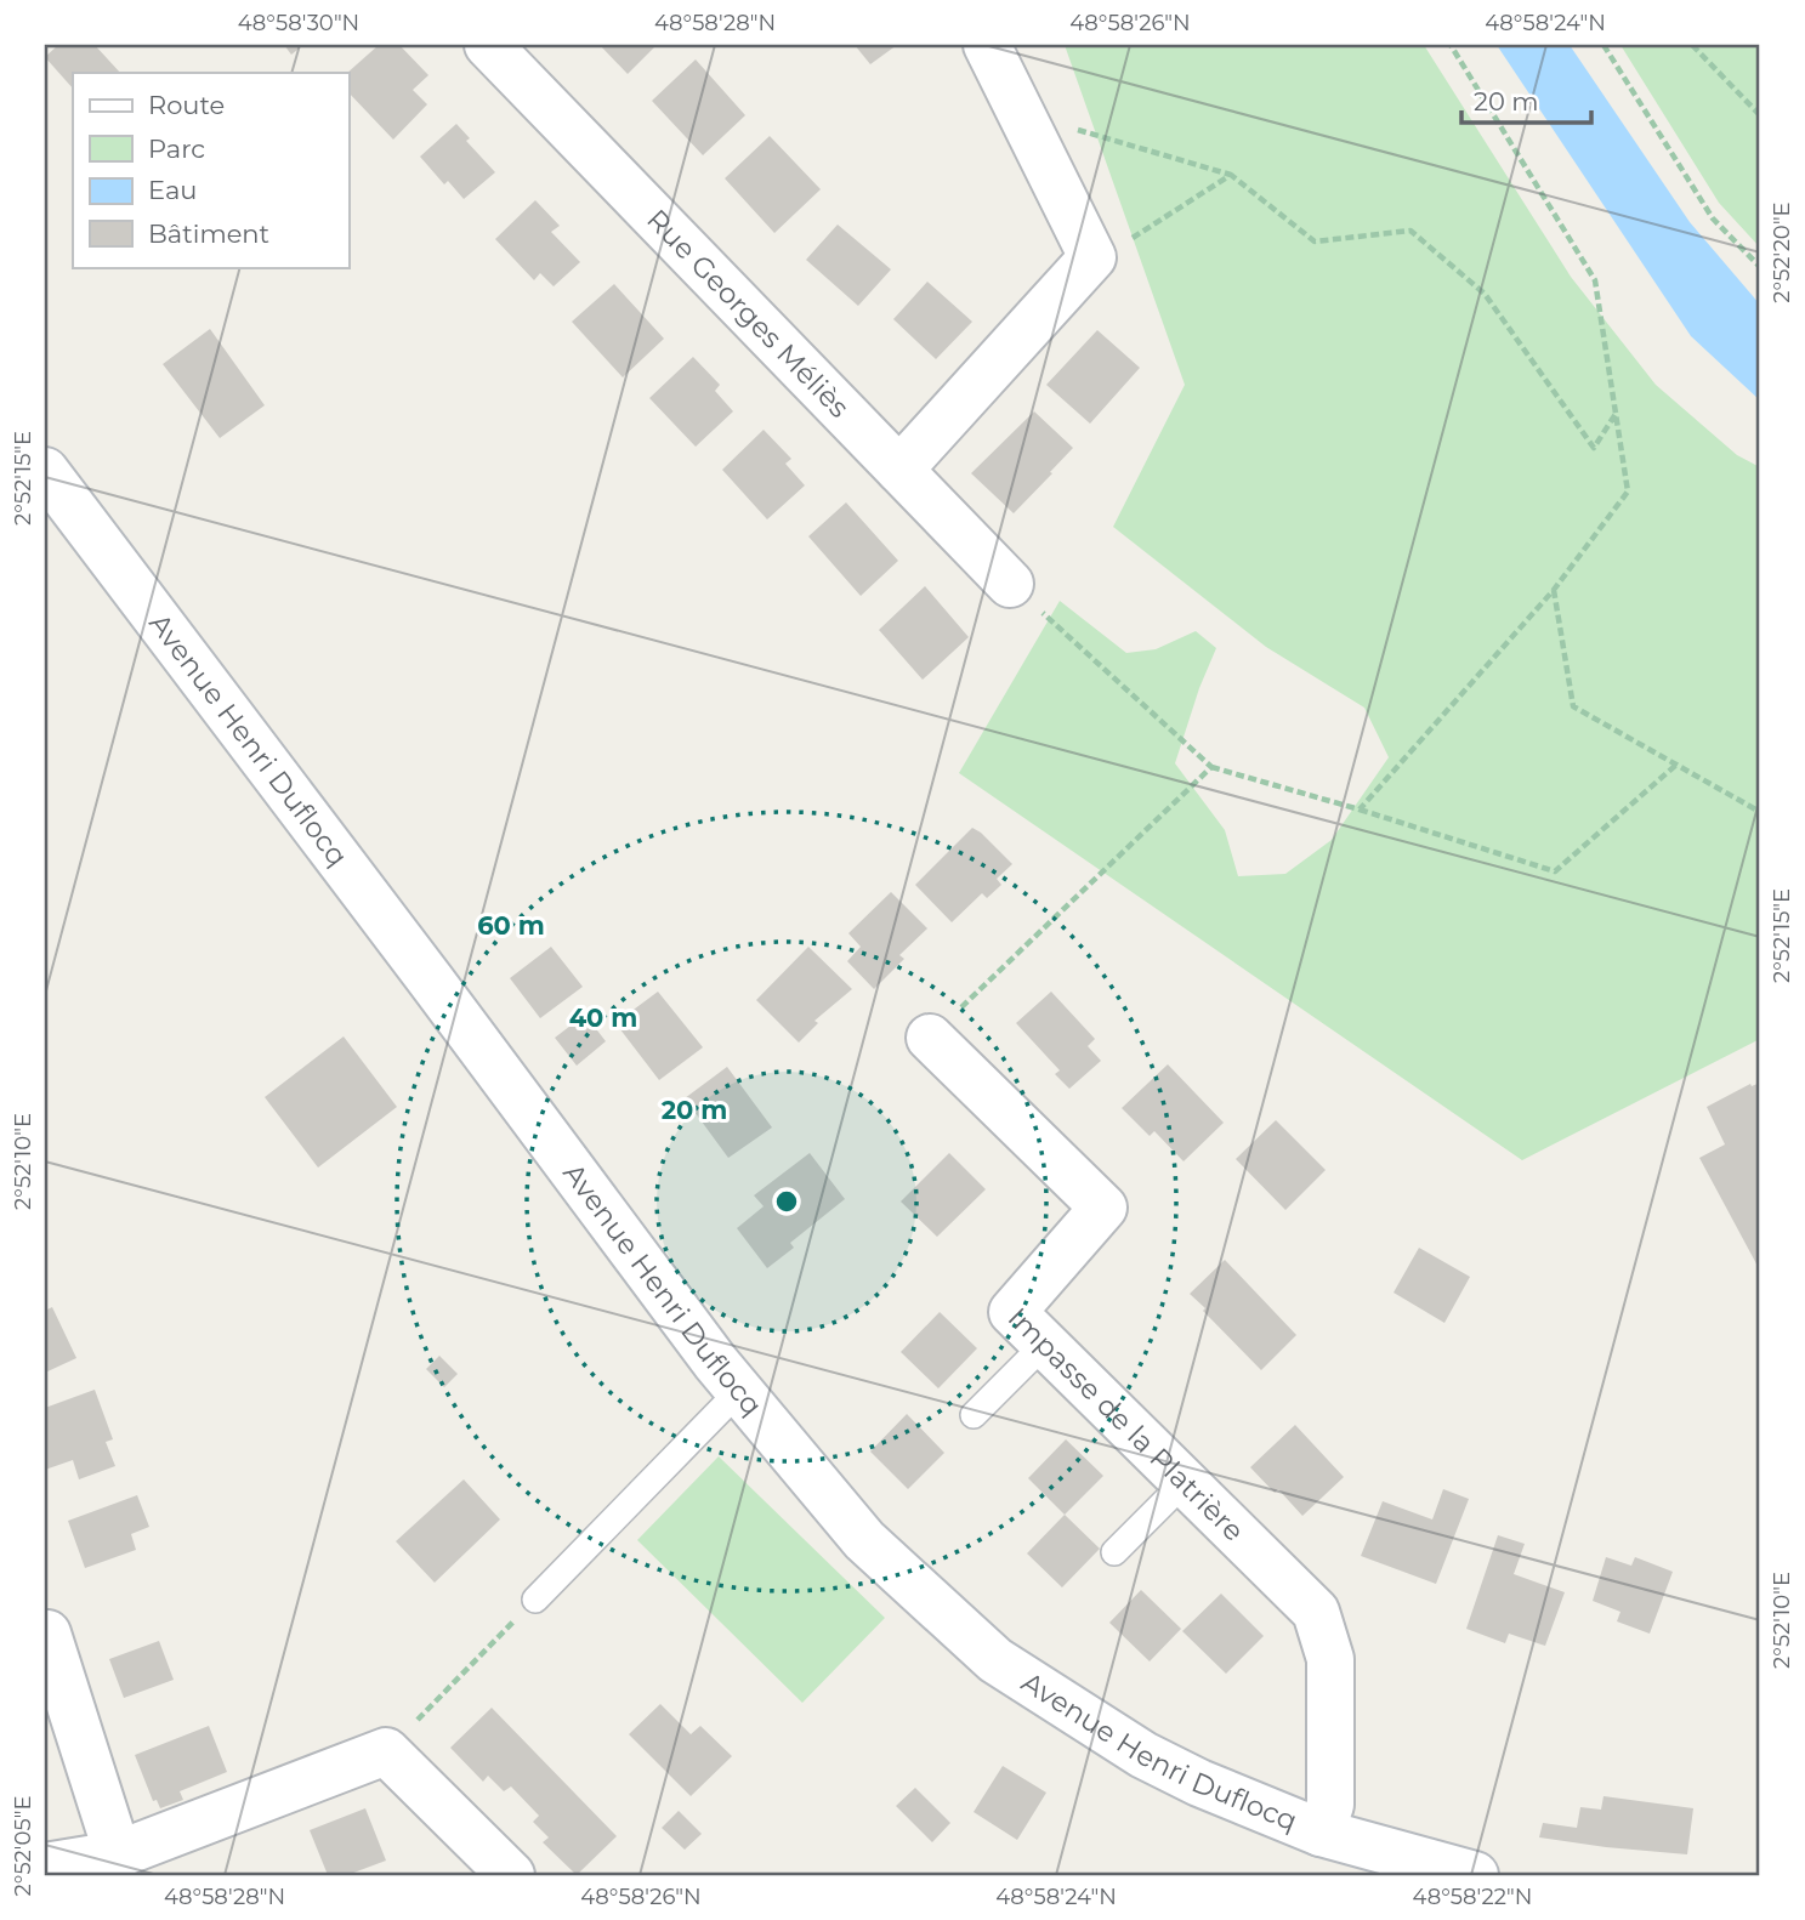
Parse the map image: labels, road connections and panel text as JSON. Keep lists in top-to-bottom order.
{
  "streets": {
    "street": ["Rue Georges Méliès", "Avenue Henri Duflocq", "Impasse de la Platrière"]
  },
  "crossings": [
    ["Avenue Henri Duflocq", "Impasse de la Platrière"]
  ],
  "legend": [
    "Route",
    "Parc",
    "Eau",
    "Bâtiment"
  ],
  "scale_bar": "20 m",
  "coordinates": [
    "48°58'30\"N",
    "48°58'28\"N",
    "48°58'26\"N",
    "48°58'24\"N",
    "2°52'20\"E",
    "2°52'15\"E",
    "2°52'10\"E",
    "2°52'05\"E",
    "48°58'22\"N"
  ],
  "rings": ["60 m", "40 m", "20 m"]
}
